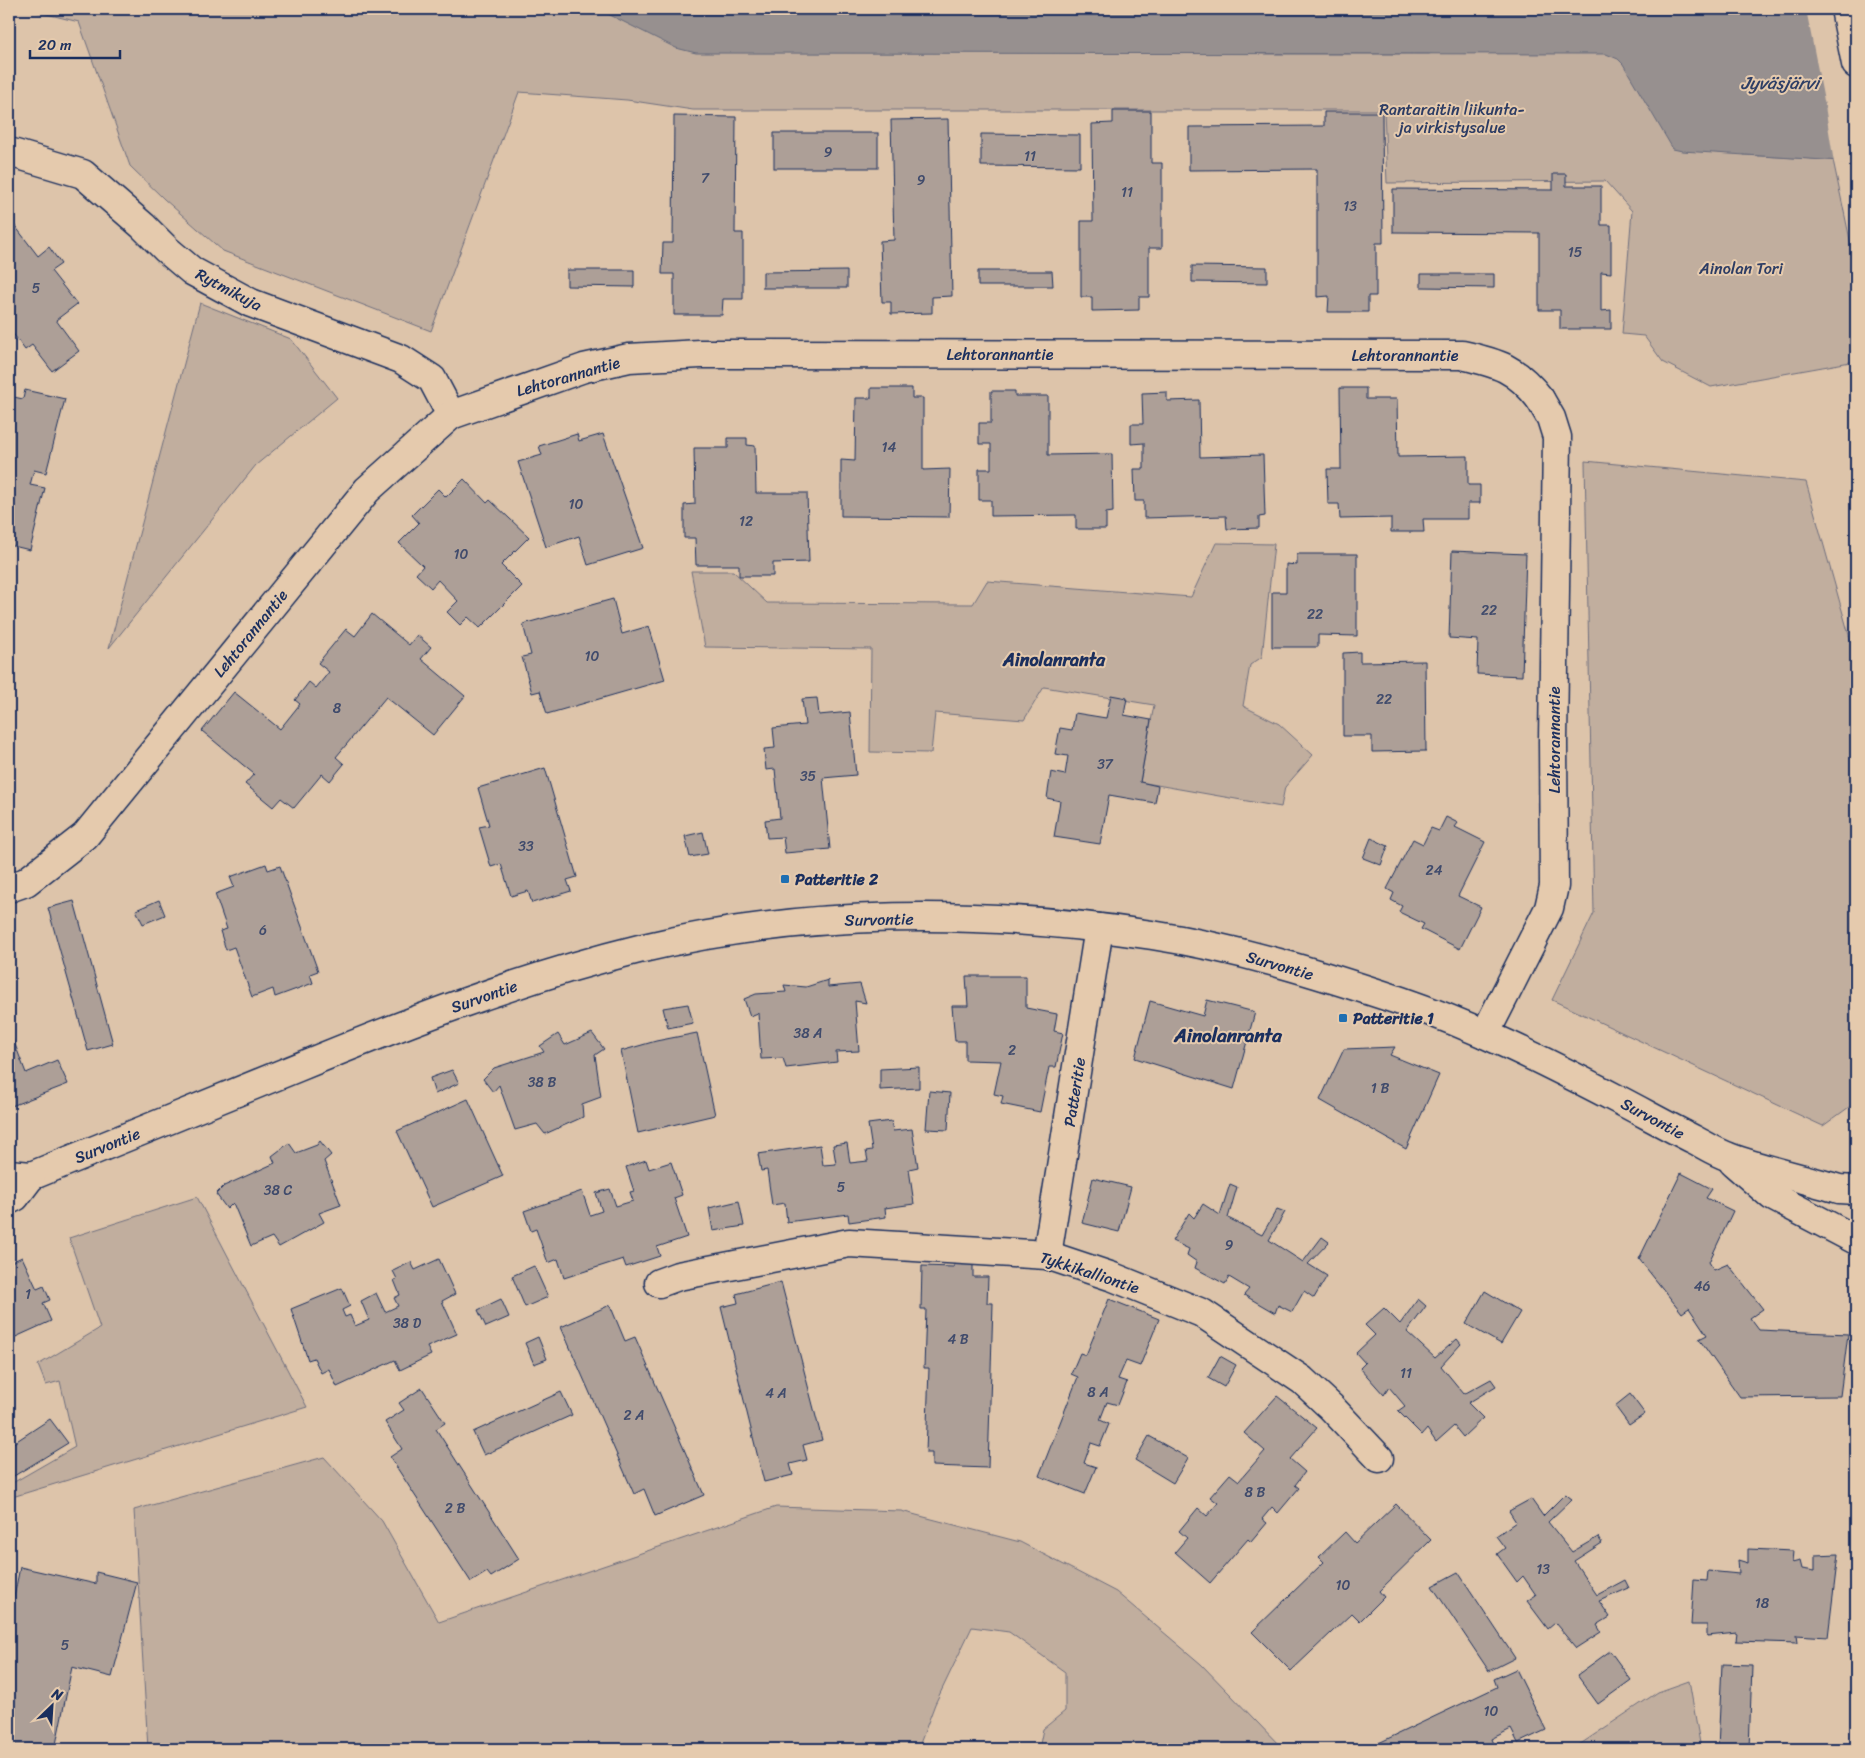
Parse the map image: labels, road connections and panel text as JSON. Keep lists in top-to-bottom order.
{
  "streets": {
    "street": [
      "Rytmikuja",
      "Lehtorannantie",
      "Survontie",
      "Patteritie",
      "Tykkikalliontie"
    ]
  },
  "crossings": [
    ["Rytmikuja", "Lehtorannantie"],
    ["Lehtorannantie", "Survontie"],
    ["Survontie", "Patteritie"],
    ["Patteritie", "Tykkikalliontie"]
  ],
  "districts": ["Ainolanranta", "Ainolanranta"],
  "water": ["Jyväsjärvi"],
  "parks": ["Rantaraitin liikunta- ja virkistysalue", "Ainolan Tori"],
  "places": {
    "transit": ["Patteritie 2", "Patteritie 1"]
  },
  "house_numbers": [
    "9",
    "11",
    "7",
    "9",
    "11",
    "13",
    "15",
    "5",
    "14",
    "10",
    "12",
    "10",
    "22",
    "22",
    "10",
    "22",
    "8",
    "37",
    "35",
    "33",
    "24",
    "6",
    "38 A",
    "2",
    "38 B",
    "1 B",
    "5",
    "38 C",
    "9",
    "46",
    "1",
    "38 D",
    "4 B",
    "11",
    "8 A",
    "4 A",
    "2 A",
    "8 B",
    "2 B",
    "13",
    "10",
    "18",
    "5",
    "10"
  ],
  "scale_bar": "20 m",
  "north": "top right"
}
